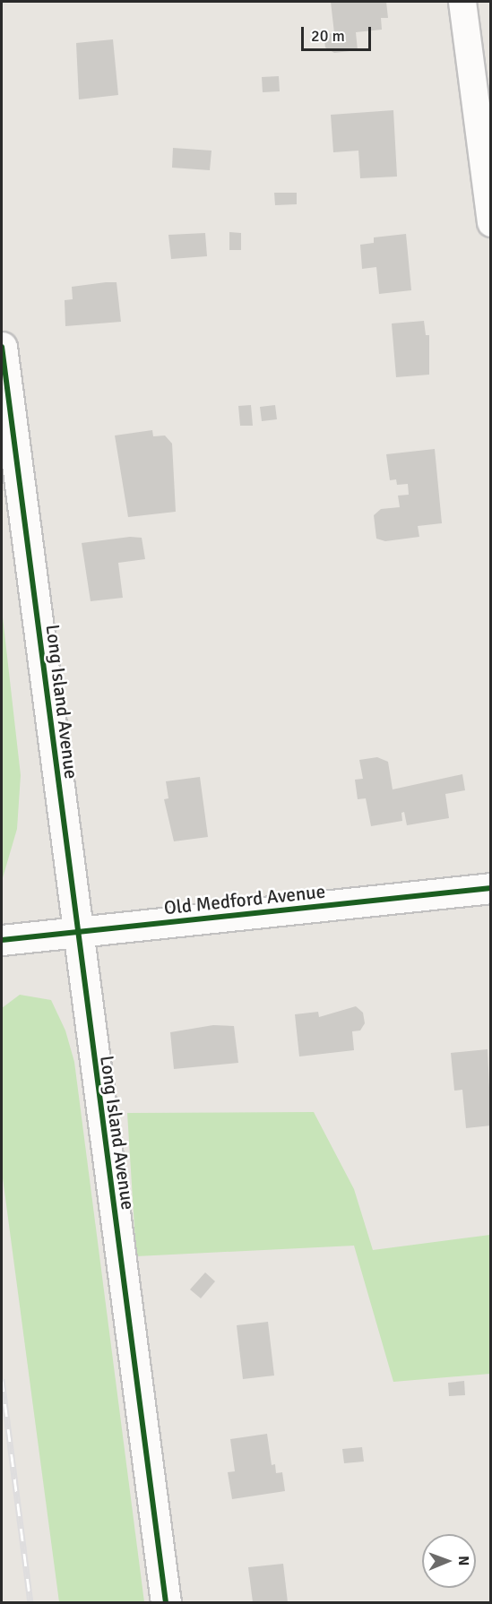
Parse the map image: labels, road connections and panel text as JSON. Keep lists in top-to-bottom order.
{
  "streets": {
    "street": ["Long Island Avenue", "Old Medford Avenue"]
  },
  "crossings": [
    ["Long Island Avenue", "Old Medford Avenue"]
  ],
  "scale_bar": "20 m",
  "north": "right"
}
